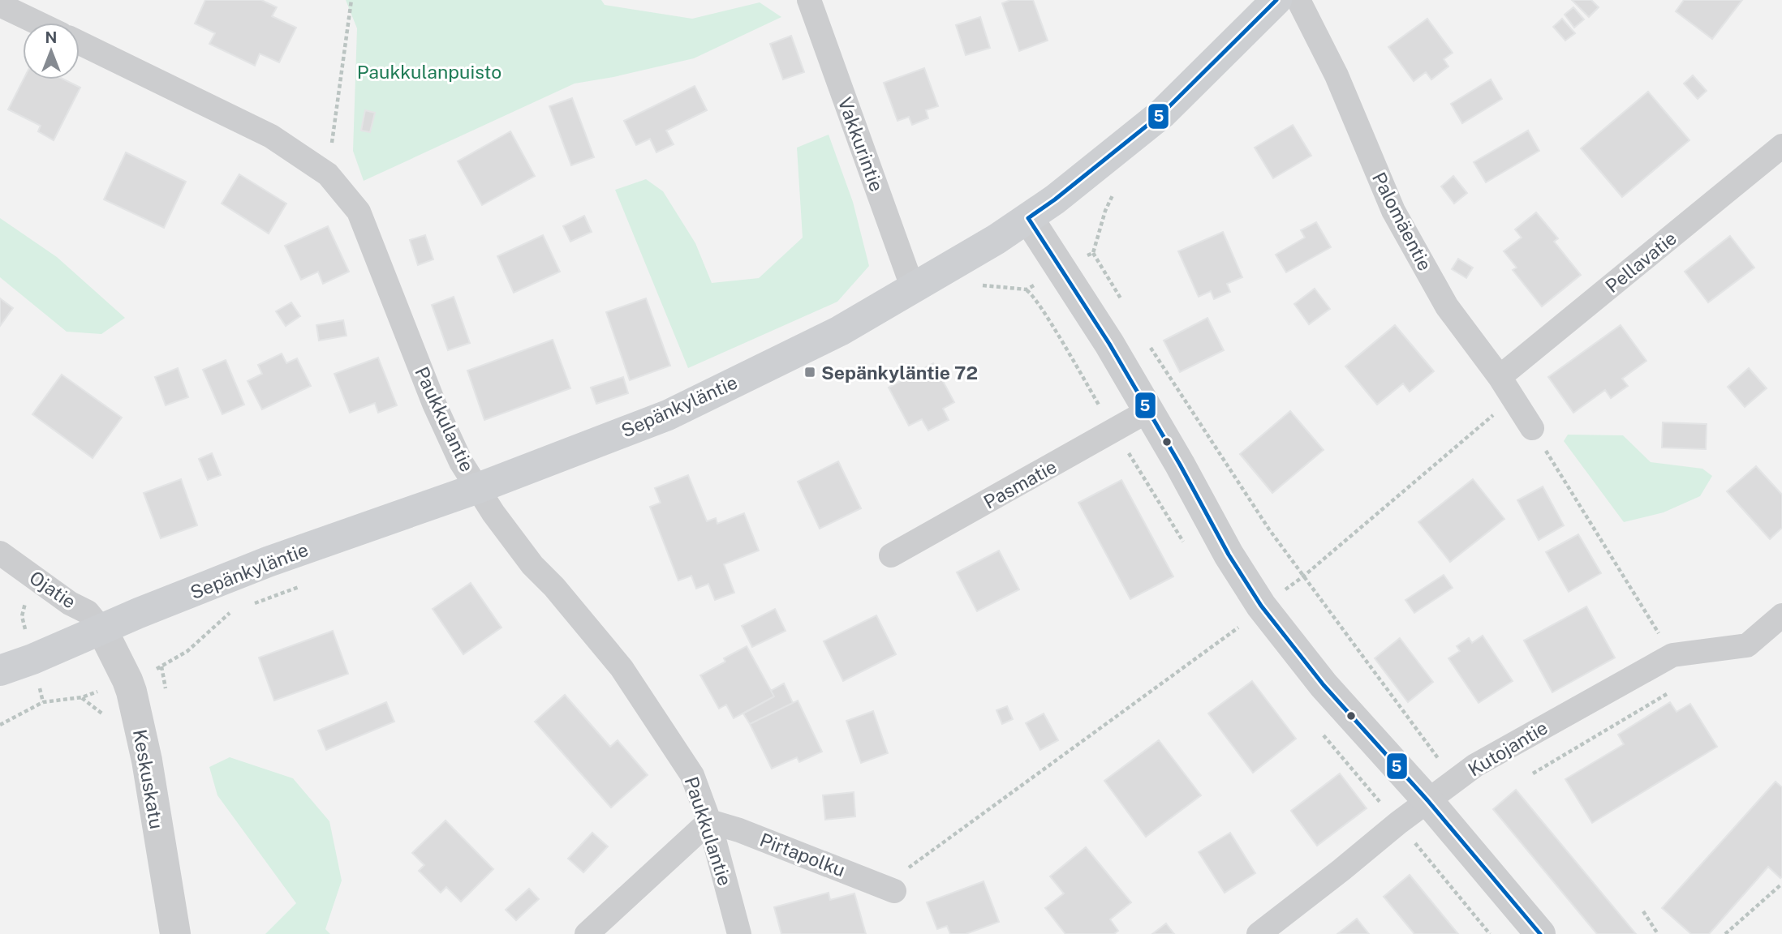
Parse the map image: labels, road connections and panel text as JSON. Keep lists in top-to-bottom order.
{
  "streets": {
    "main road": ["Sepänkyläntie"],
    "street": [
      "Vakkurintie",
      "Palomäentie",
      "Pellavatie",
      "Paukkulantie",
      "Pasmatie",
      "Ojatie",
      "Kutojantie",
      "Keskuskatu",
      "Pirtapolku"
    ]
  },
  "crossings": [
    ["Vakkurintie", "Sepänkyläntie"],
    ["Palomäentie", "Pellavatie"],
    ["Sepänkyläntie", "Paukkulantie"],
    ["Sepänkyläntie", "Ojatie"],
    ["Sepänkyläntie", "Keskuskatu"],
    ["Paukkulantie", "Pirtapolku"],
    ["Ojatie", "Keskuskatu"]
  ],
  "parks": ["Paukkulanpuisto"],
  "places": {
    "transit": ["Sepänkyläntie 72"]
  },
  "lines": ["transit line 5"],
  "north": "top"
}
